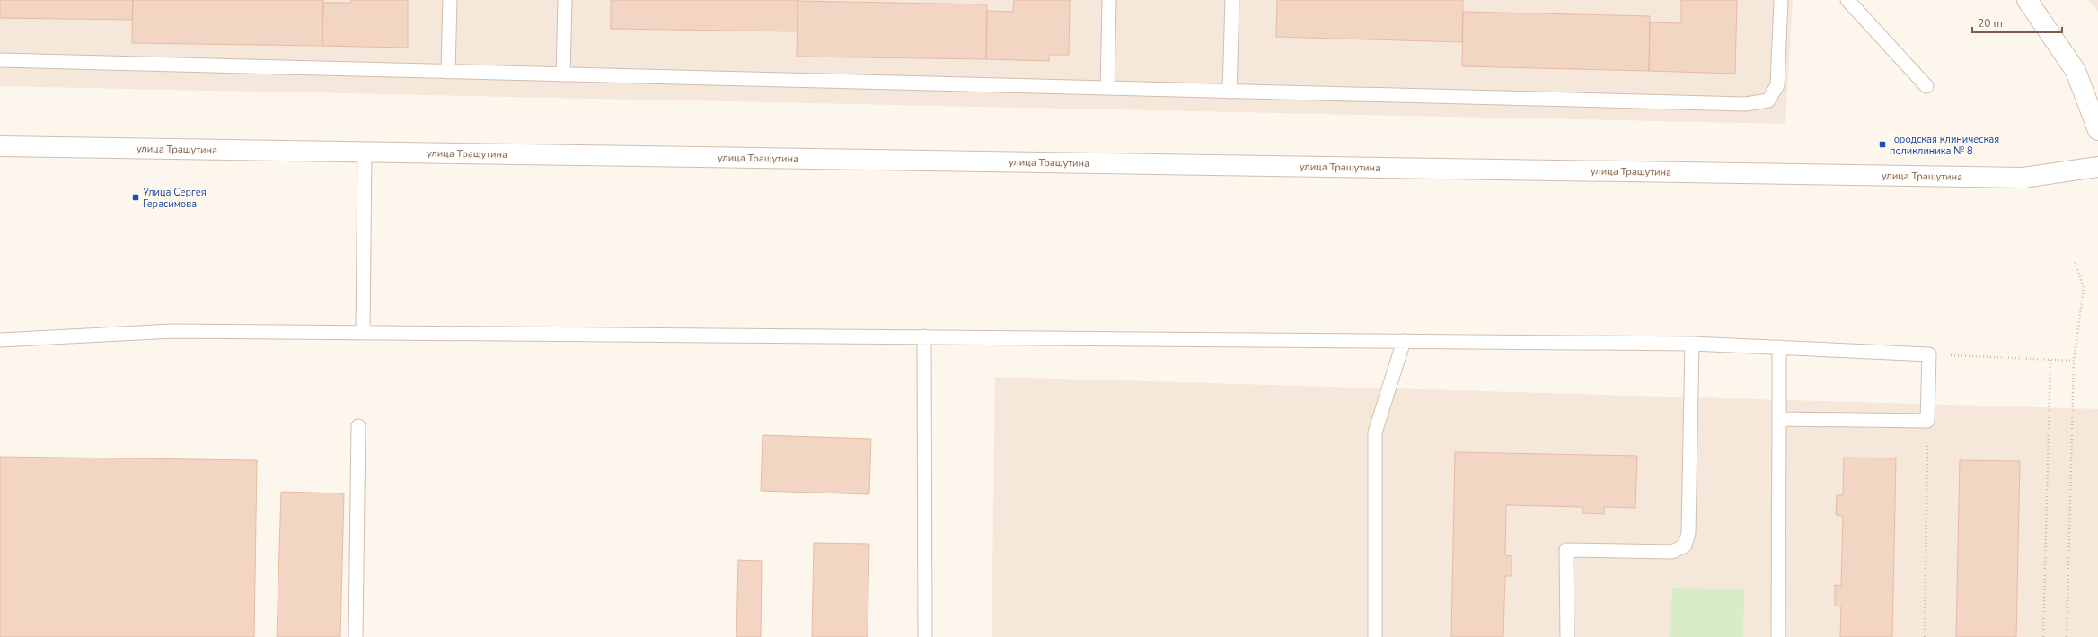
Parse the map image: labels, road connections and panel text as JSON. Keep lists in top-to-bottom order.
{
  "streets": {
    "street": ["улица Трашутина"]
  },
  "places": {
    "transit": ["Городская клиническая поликлиника № 8", "Улица Сергея Герасимова"]
  },
  "scale_bar": "20 m"
}
